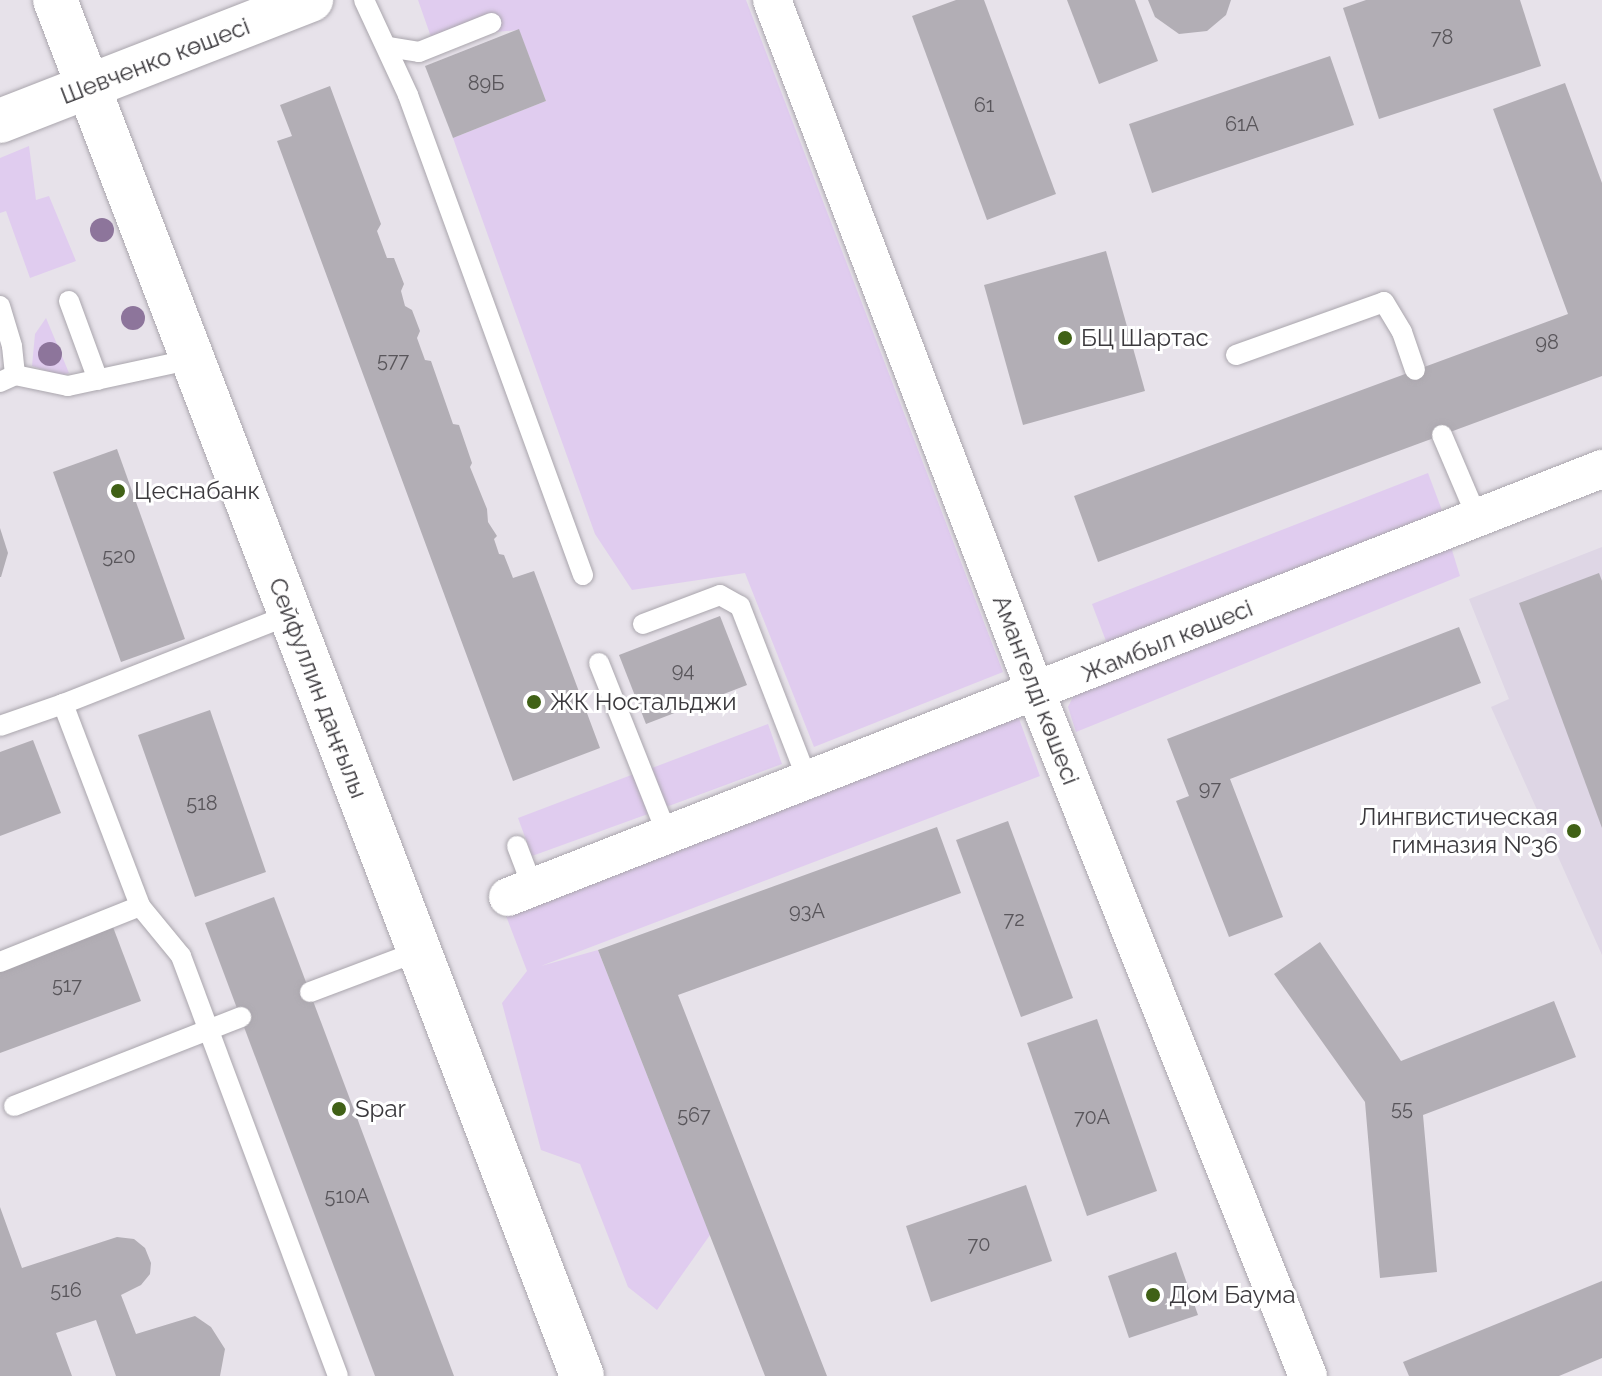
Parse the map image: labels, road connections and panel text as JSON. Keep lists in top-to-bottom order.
{
  "streets": {
    "main road": ["Шевченко көшесі", "Сейфуллин даңғылы"],
    "street": ["Жамбыл көшесі", "Амангелді көшесі"]
  },
  "crossings": [
    ["Шевченко көшесі", "Сейфуллин даңғылы"],
    ["Жамбыл көшесі", "Амангелді көшесі"]
  ],
  "places": [
    "БЦ Шартас",
    "Цеснабанк",
    "ЖК Ностальджи",
    "Лингвистическая гимназия №36",
    "Spar",
    "Дом Баума"
  ],
  "house_numbers": [
    "78",
    "89Б",
    "61",
    "61А",
    "98",
    "577",
    "520",
    "94",
    "97",
    "518",
    "93А",
    "72",
    "517",
    "55",
    "567",
    "70А",
    "510А",
    "70",
    "516"
  ]
}
